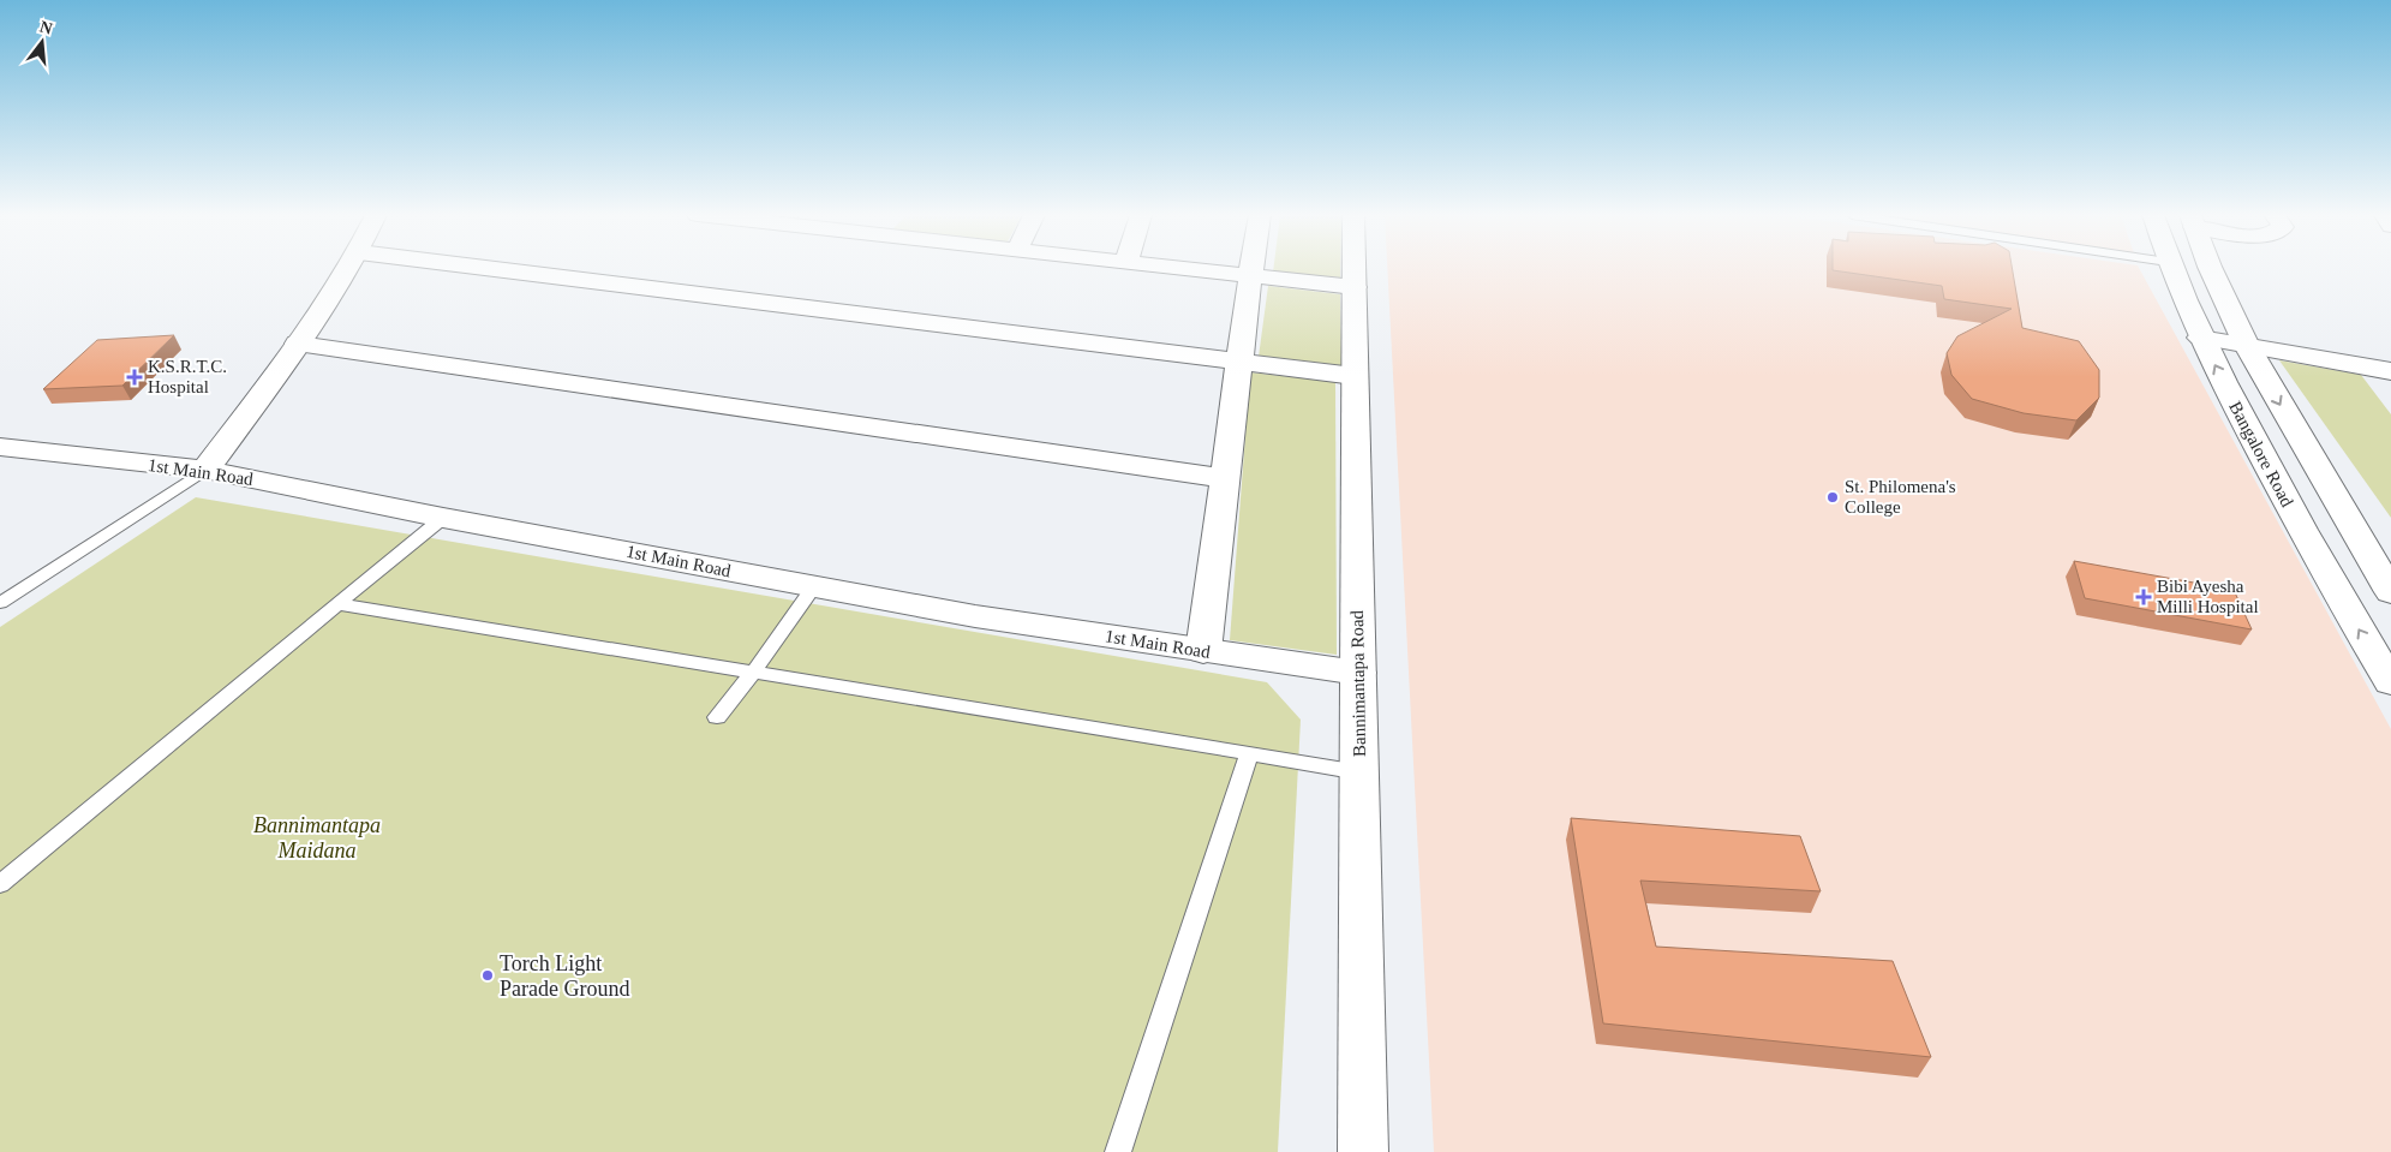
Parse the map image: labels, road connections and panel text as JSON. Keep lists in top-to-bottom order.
{
  "streets": {
    "street": ["Bangalore Road", "1st Main Road", "Bannimantapa Road"]
  },
  "crossings": [
    ["1st Main Road", "Bannimantapa Road"]
  ],
  "parks": ["Bannimantapa Maidana"],
  "places": {
    "health": ["K.S.R.T.C. Hospital", "Bibi Ayesha Milli Hospital"],
    "other": ["St. Philomena's College", "Torch Light Parade Ground"]
  },
  "north": "top"
}
